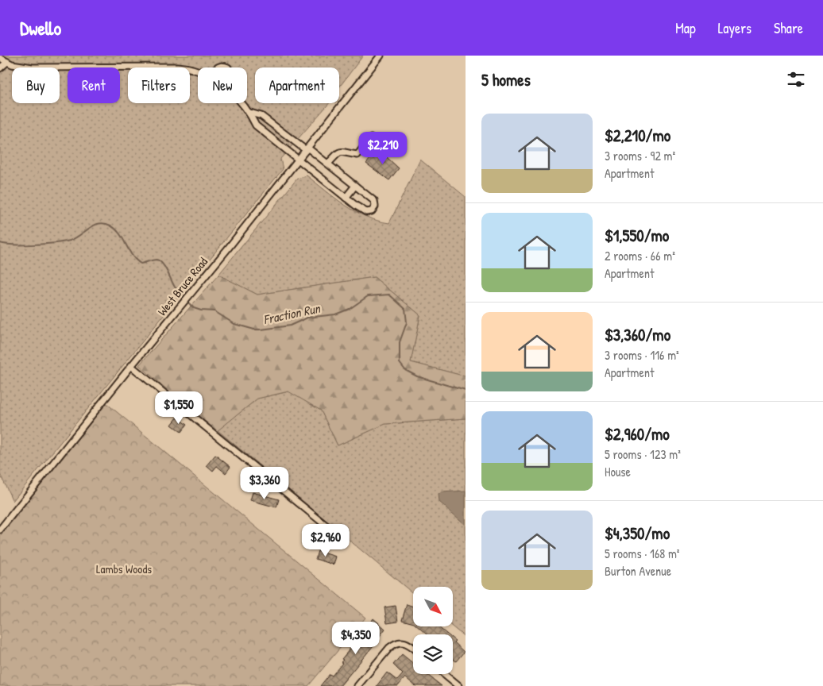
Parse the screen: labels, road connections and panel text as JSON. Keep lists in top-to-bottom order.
{
  "streets": {
    "street": ["West Bruce Road"]
  },
  "water": ["Fraction Run"],
  "parks": ["Lambs Woods"],
  "north": "bottom right",
  "page": {
    "header": "Dwello",
    "nav": ["Map", "Layers", "Share"],
    "heading": "5 homes",
    "chip": [
      "Buy",
      "Rent",
      "Filters",
      "New",
      "Apartment"
    ],
    "list": [
      {
        "name": "$2,210/mo",
        "note": "3 rooms · 92 m² · Apartment"
      },
      {
        "name": "$1,550/mo",
        "note": "2 rooms · 66 m² · Apartment"
      },
      {
        "name": "$3,360/mo",
        "note": "3 rooms · 116 m² · Apartment"
      },
      {
        "name": "$2,960/mo",
        "note": "5 rooms · 123 m² · House"
      },
      {
        "name": "$4,350/mo",
        "note": "5 rooms · 168 m² · Burton Avenue"
      }
    ],
    "price": [
      "$2,210",
      "$1,550",
      "$3,360",
      "$2,960",
      "$4,350"
    ]
  }
}
